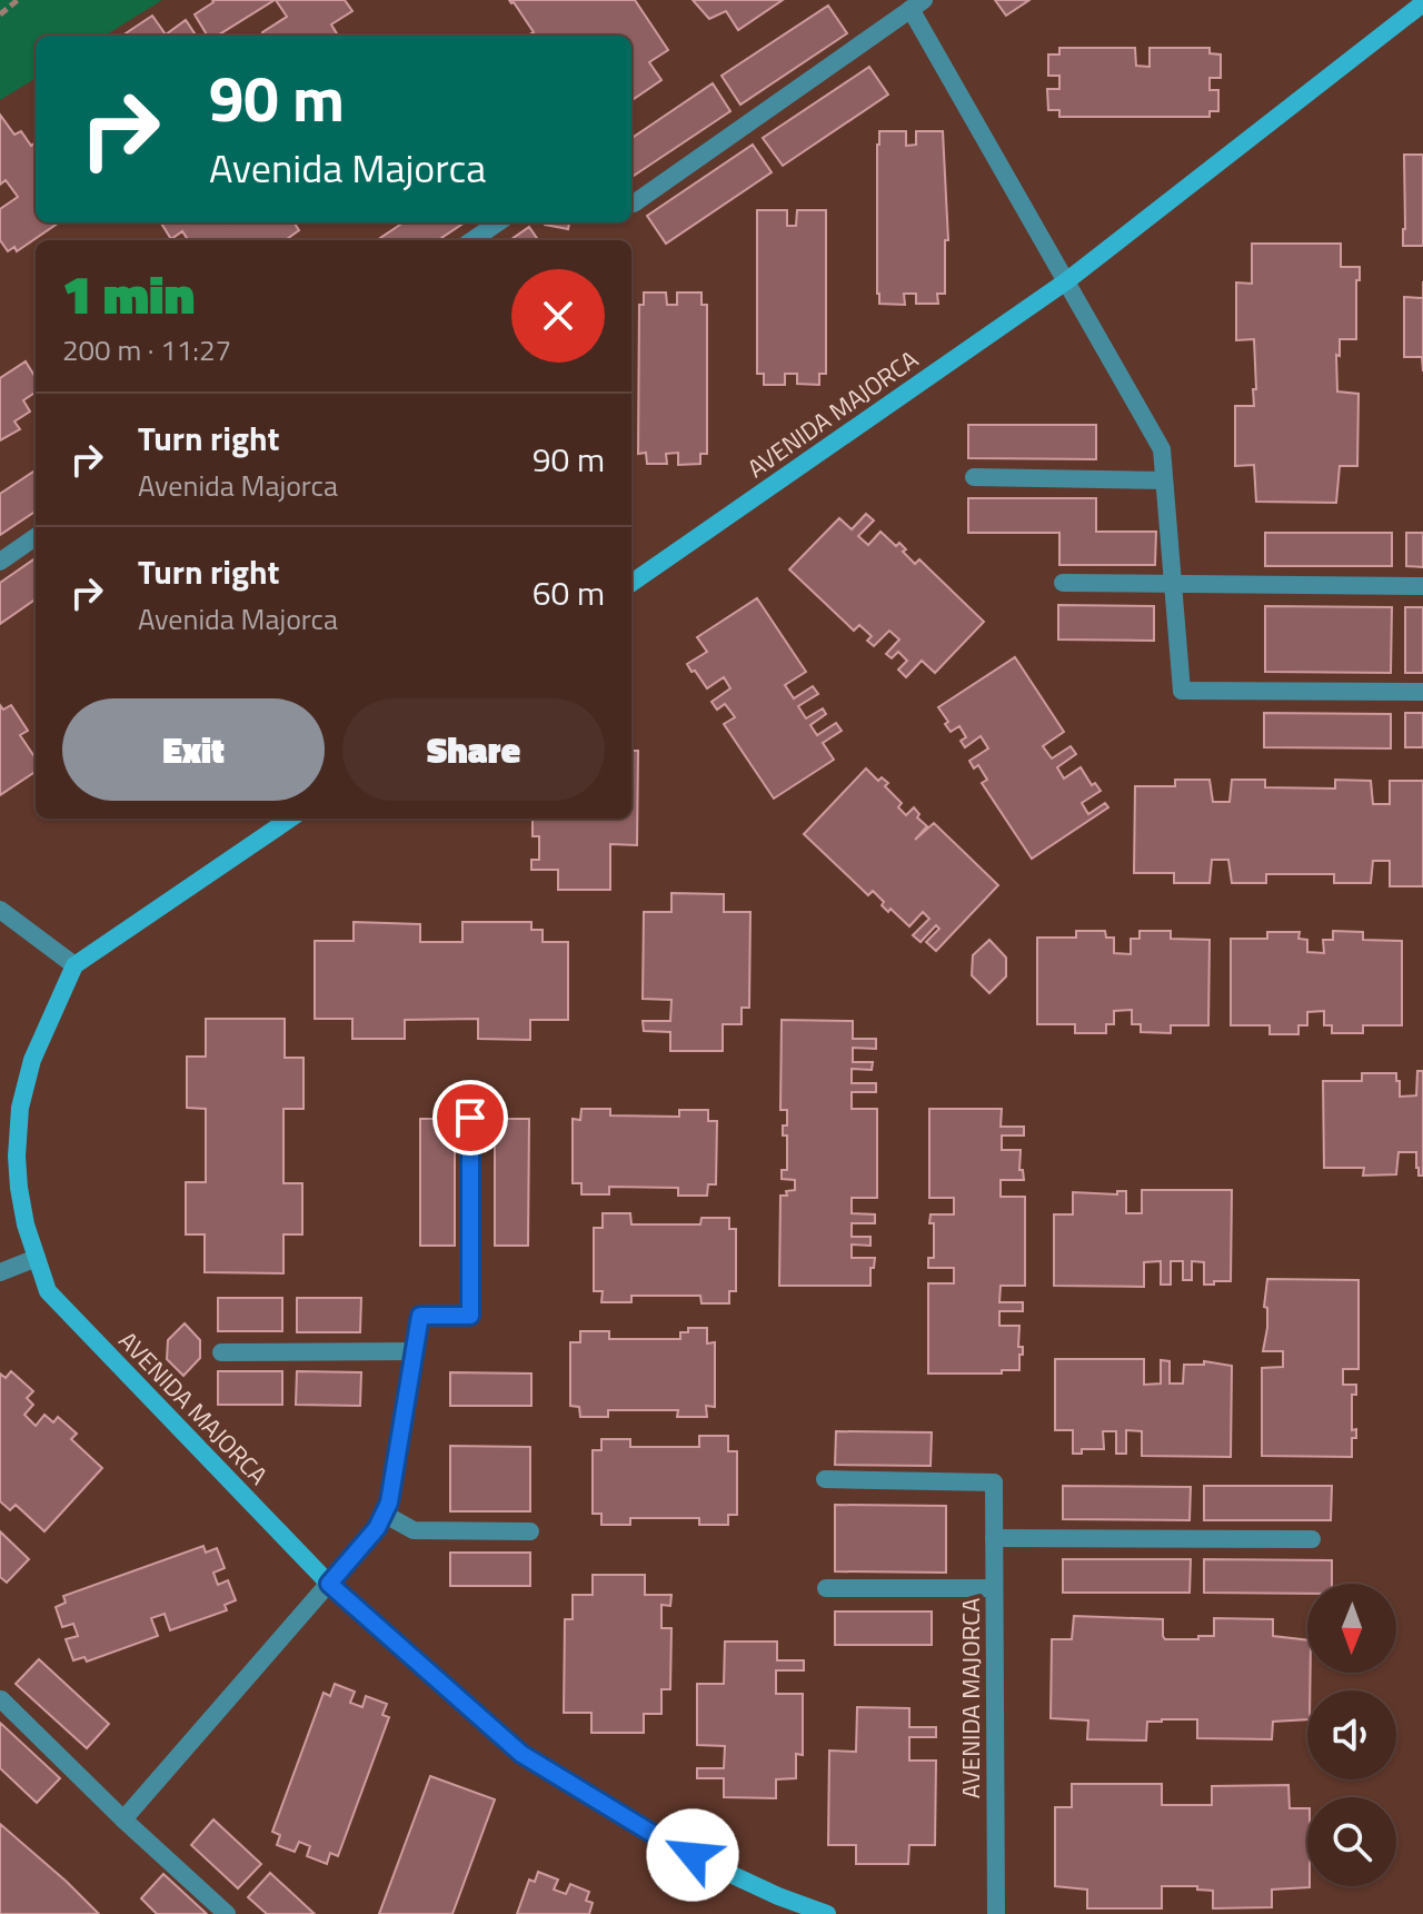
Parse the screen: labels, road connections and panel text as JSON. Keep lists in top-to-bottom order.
{
  "streets": {
    "street": ["AVENIDA MAJORCA"]
  },
  "north": "bottom",
  "page": {
    "turn": ["90 m", "Avenida Majorca"],
    "heading": ["1 min", "200 m · 11:27"],
    "list": [
      {
        "name": "Turn right",
        "note": "Avenida Majorca",
        "value": "90 m"
      },
      {
        "name": "Turn right",
        "note": "Avenida Majorca",
        "value": "60 m"
      }
    ],
    "buttons": ["Exit", "Share"]
  }
}
